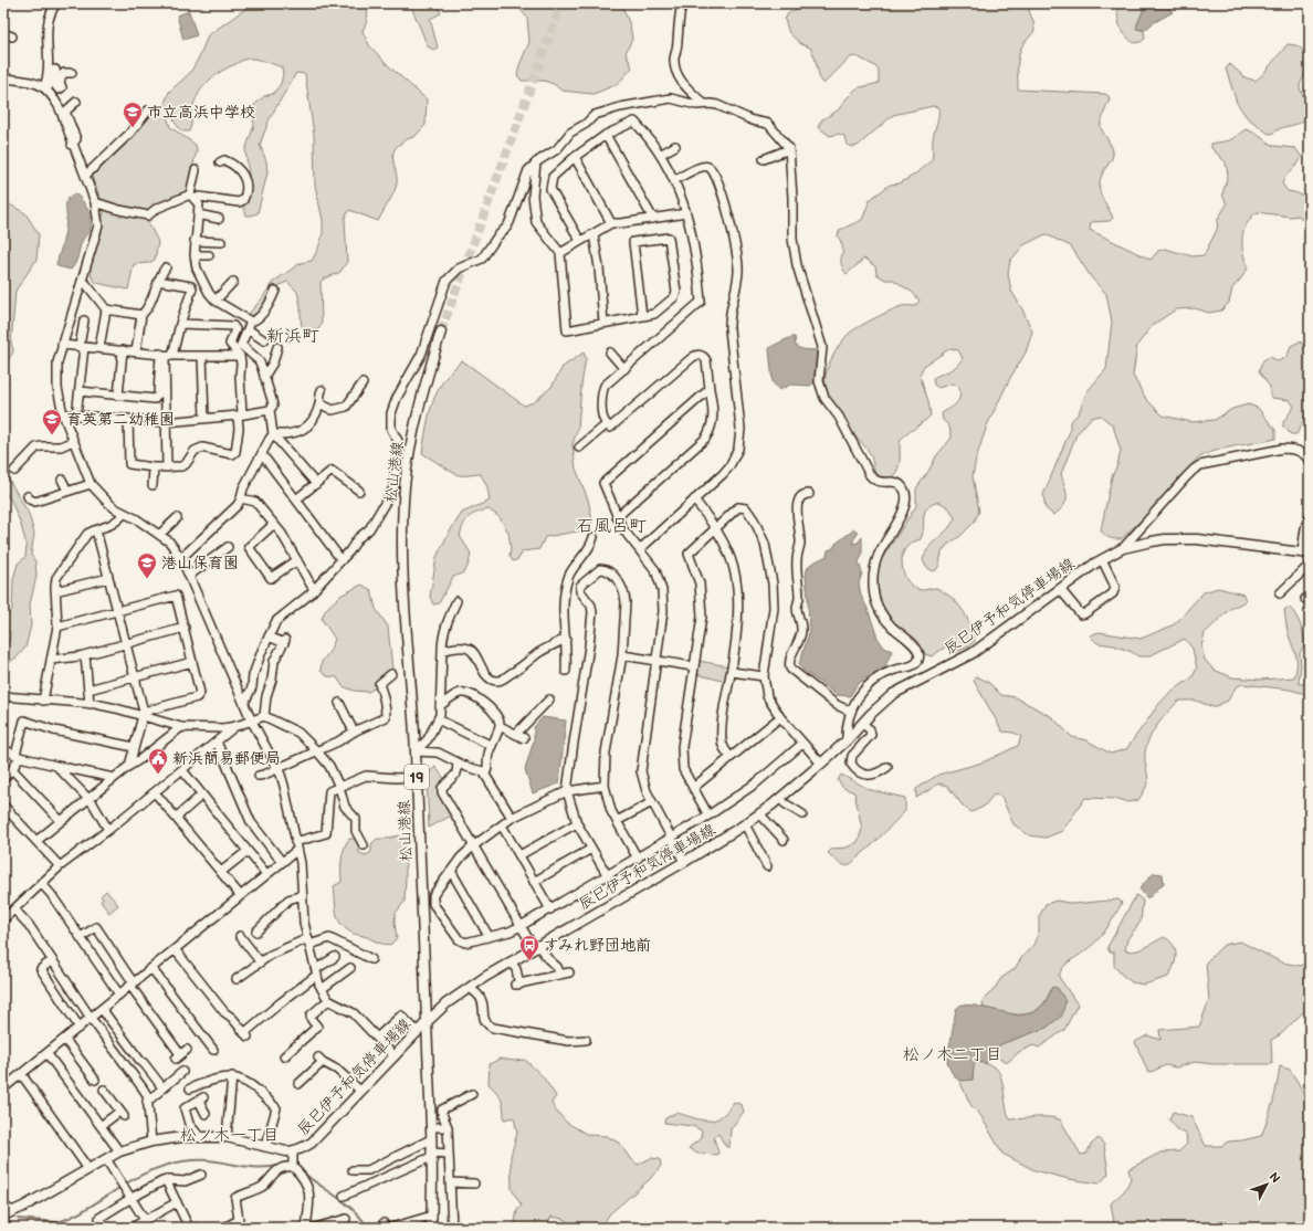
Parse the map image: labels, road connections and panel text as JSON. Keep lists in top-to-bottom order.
{
  "streets": {
    "main road": ["松山港線", "辰巳伊予和気停車場線", "19"]
  },
  "crossings": [
    ["松山港線", "辰巳伊予和気停車場線"]
  ],
  "districts": [
    "新浜町",
    "石風呂町",
    "松ノ木二丁目",
    "松ノ木一丁目"
  ],
  "places": {
    "school or university": ["市立高浜中学校", "育英第二幼稚園", "港山保育園"],
    "public building": ["新浜簡易郵便局"],
    "bus stop": ["すみれ野団地前"]
  },
  "north": "top right"
}
